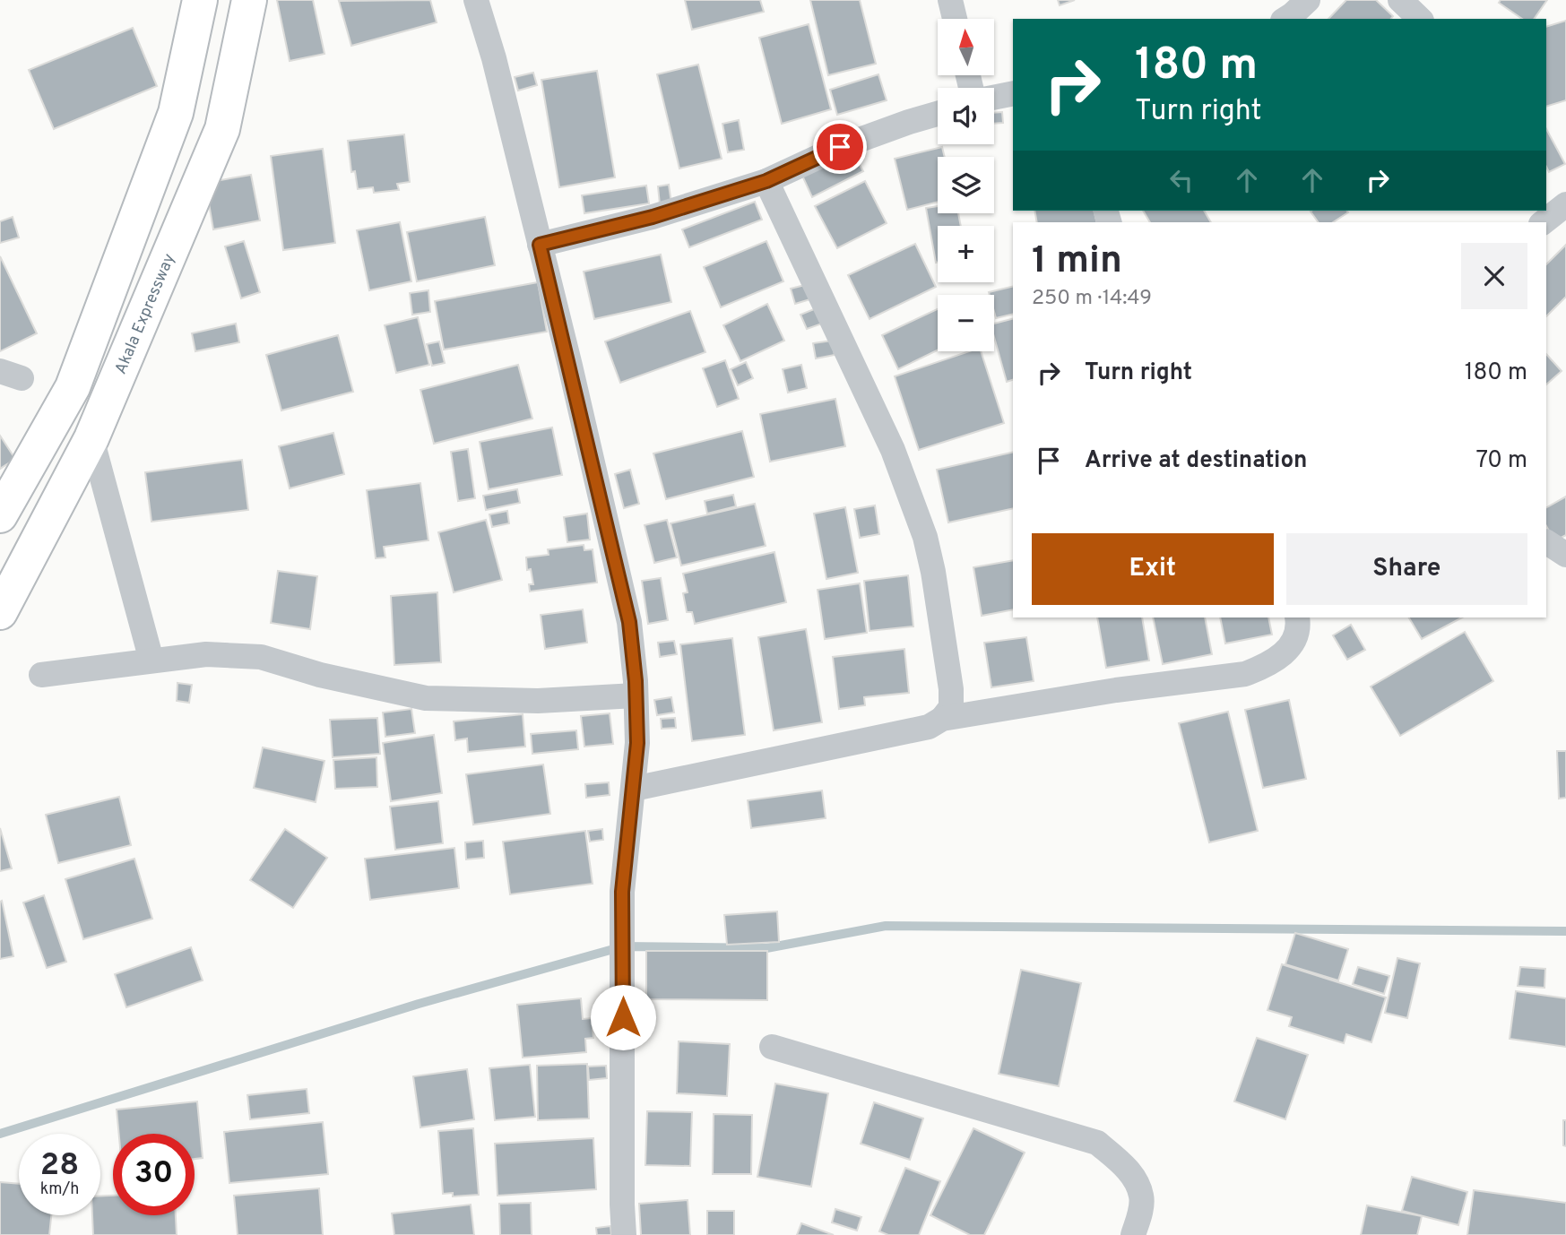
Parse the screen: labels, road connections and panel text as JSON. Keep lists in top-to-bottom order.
{
  "streets": {
    "main road": ["Akala Expressway"]
  },
  "north": "top",
  "page": {
    "map_buttons": ["+", "−"],
    "turn": ["180 m", "Turn right"],
    "heading": ["1 min", "250 m · 14:49"],
    "list": [
      {
        "name": "Turn right",
        "value": "180 m"
      },
      {
        "name": "Arrive at destination",
        "value": "70 m"
      }
    ],
    "buttons": ["Exit", "Share"],
    "speed": "28 km/h",
    "limit": "30"
  }
}
